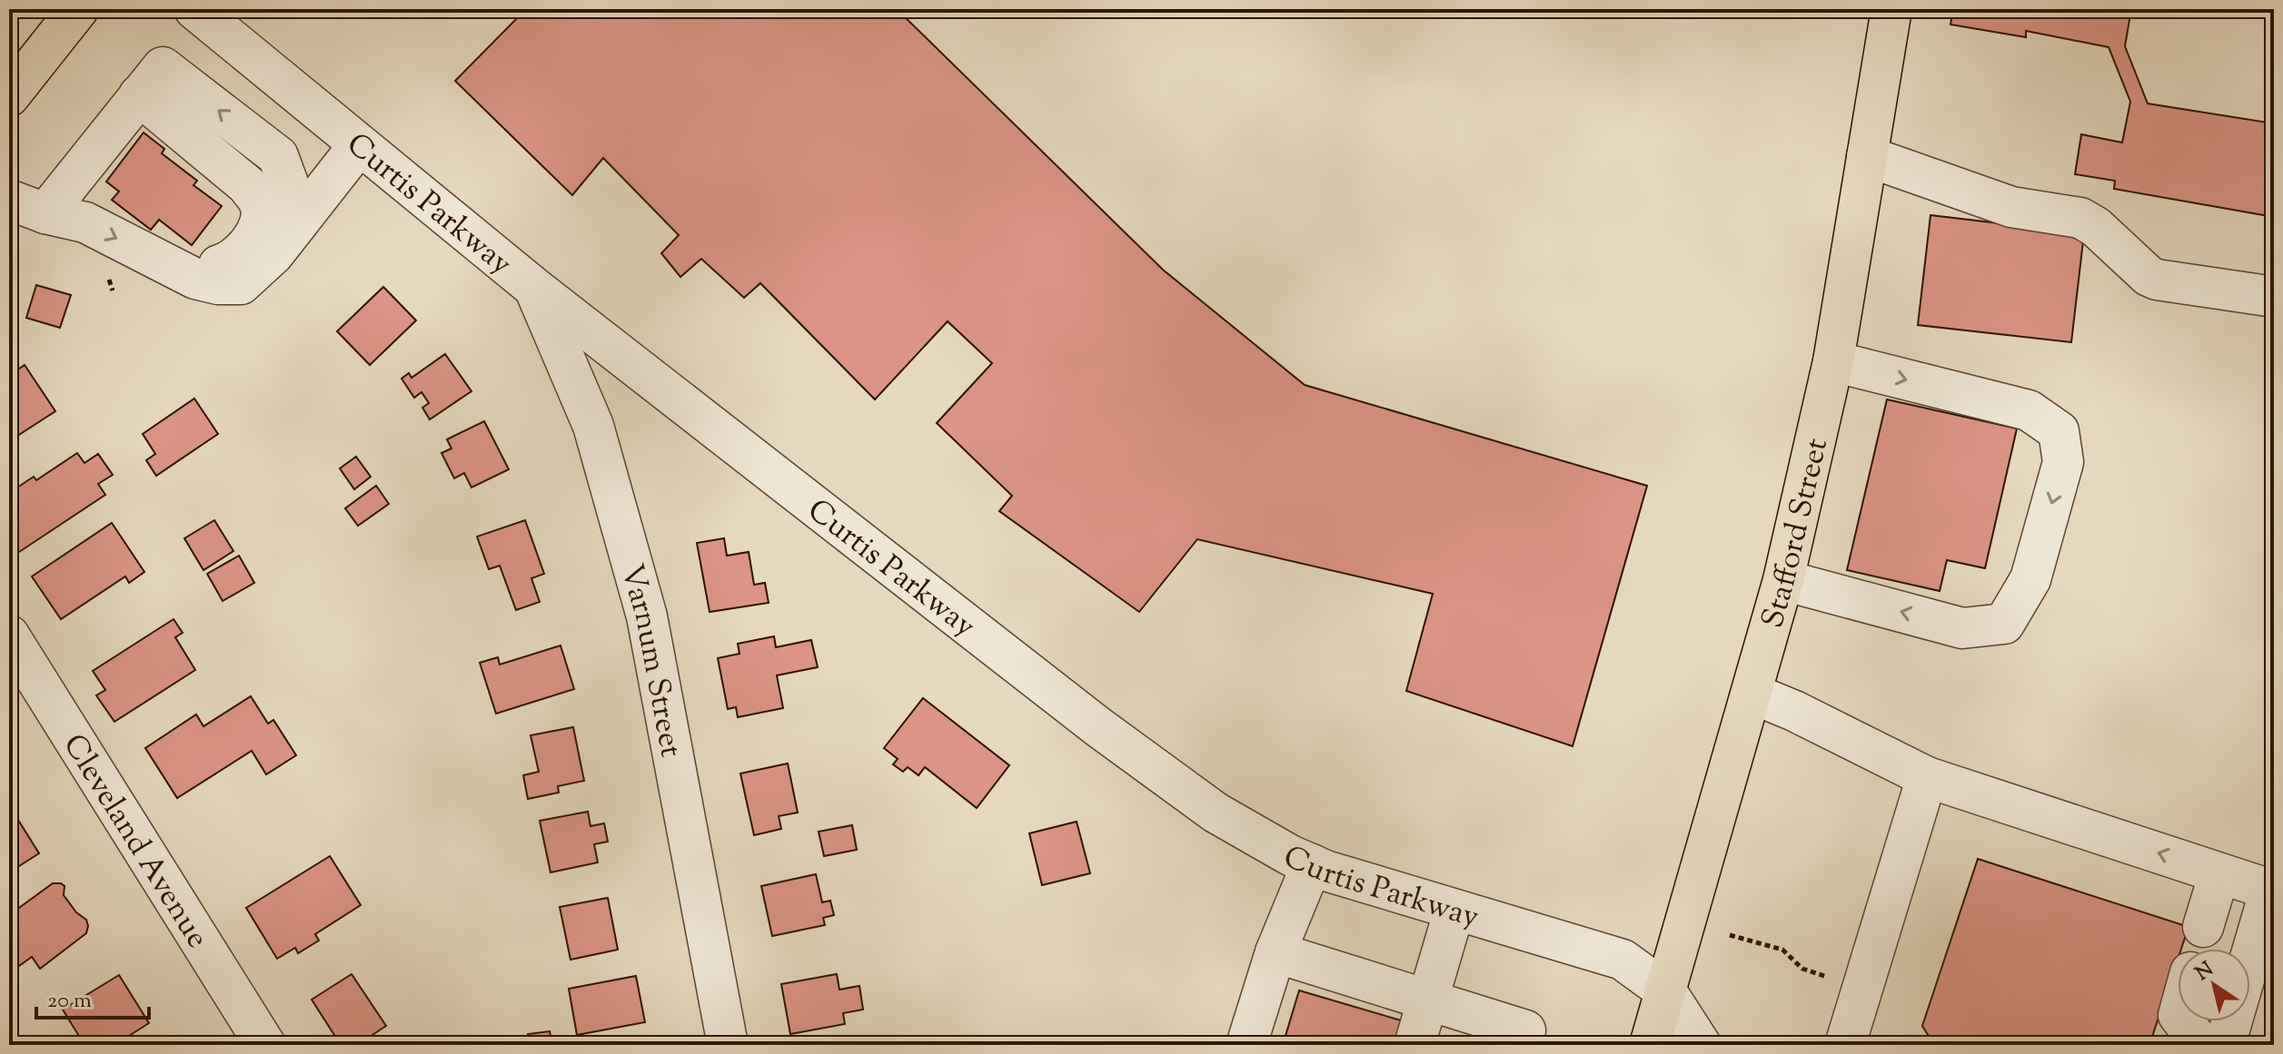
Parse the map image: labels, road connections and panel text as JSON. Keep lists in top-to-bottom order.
{
  "streets": {
    "main road": ["Stafford Street"],
    "street": ["Curtis Parkway", "Varnum Street", "Cleveland Avenue"]
  },
  "crossings": [
    ["Curtis Parkway", "Stafford Street"],
    ["Curtis Parkway", "Varnum Street"]
  ],
  "scale_bar": "20 m",
  "north": "top left"
}
